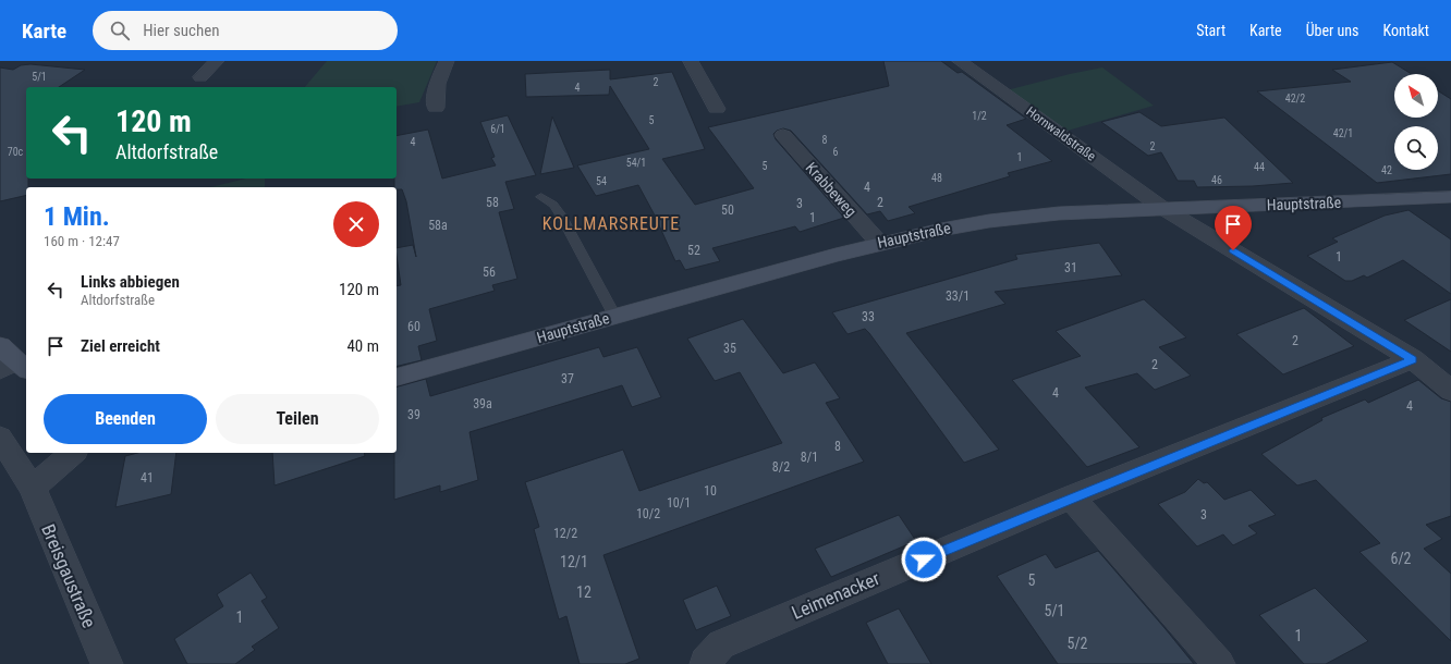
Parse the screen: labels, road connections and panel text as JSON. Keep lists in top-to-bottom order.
{
  "streets": {
    "main road": ["Hauptstraße"],
    "street": [
      "Hornwaldstraße",
      "Krabbeweg",
      "Breisgaustraße",
      "Leimenacker"
    ]
  },
  "crossings": [
    ["Hornwaldstraße", "Hauptstraße"],
    ["Hornwaldstraße", "Leimenacker"],
    ["Krabbeweg", "Hauptstraße"]
  ],
  "districts": ["KOLLMARSREUTE"],
  "house_numbers": [
    "5/1",
    "2",
    "4",
    "42/2",
    "1/2",
    "5",
    "6/1",
    "42/1",
    "8",
    "4",
    "2",
    "70c",
    "6",
    "1",
    "54/1",
    "5",
    "44",
    "42",
    "48",
    "46",
    "54",
    "4",
    "58",
    "2",
    "3",
    "50",
    "1",
    "58a",
    "52",
    "1",
    "31",
    "56",
    "33/1",
    "33",
    "60",
    "2",
    "35",
    "2",
    "37",
    "4",
    "39a",
    "4",
    "39",
    "8",
    "8/1",
    "8/2",
    "41",
    "10",
    "10/1",
    "10/2",
    "3",
    "12/2",
    "6/2",
    "12/1",
    "5",
    "12",
    "5/1",
    "1",
    "1",
    "5/2"
  ],
  "north": "top left",
  "page": {
    "header": "Karte",
    "search": "Hier suchen",
    "nav": [
      "Start",
      "Karte",
      "Über uns",
      "Kontakt"
    ],
    "turn": ["120 m", "Altdorfstraße"],
    "heading": ["1 Min.", "160 m · 12:47"],
    "list": [
      {
        "name": "Links abbiegen",
        "note": "Altdorfstraße",
        "value": "120 m"
      },
      {
        "name": "Ziel erreicht",
        "value": "40 m"
      }
    ],
    "buttons": ["Beenden", "Teilen"]
  }
}
